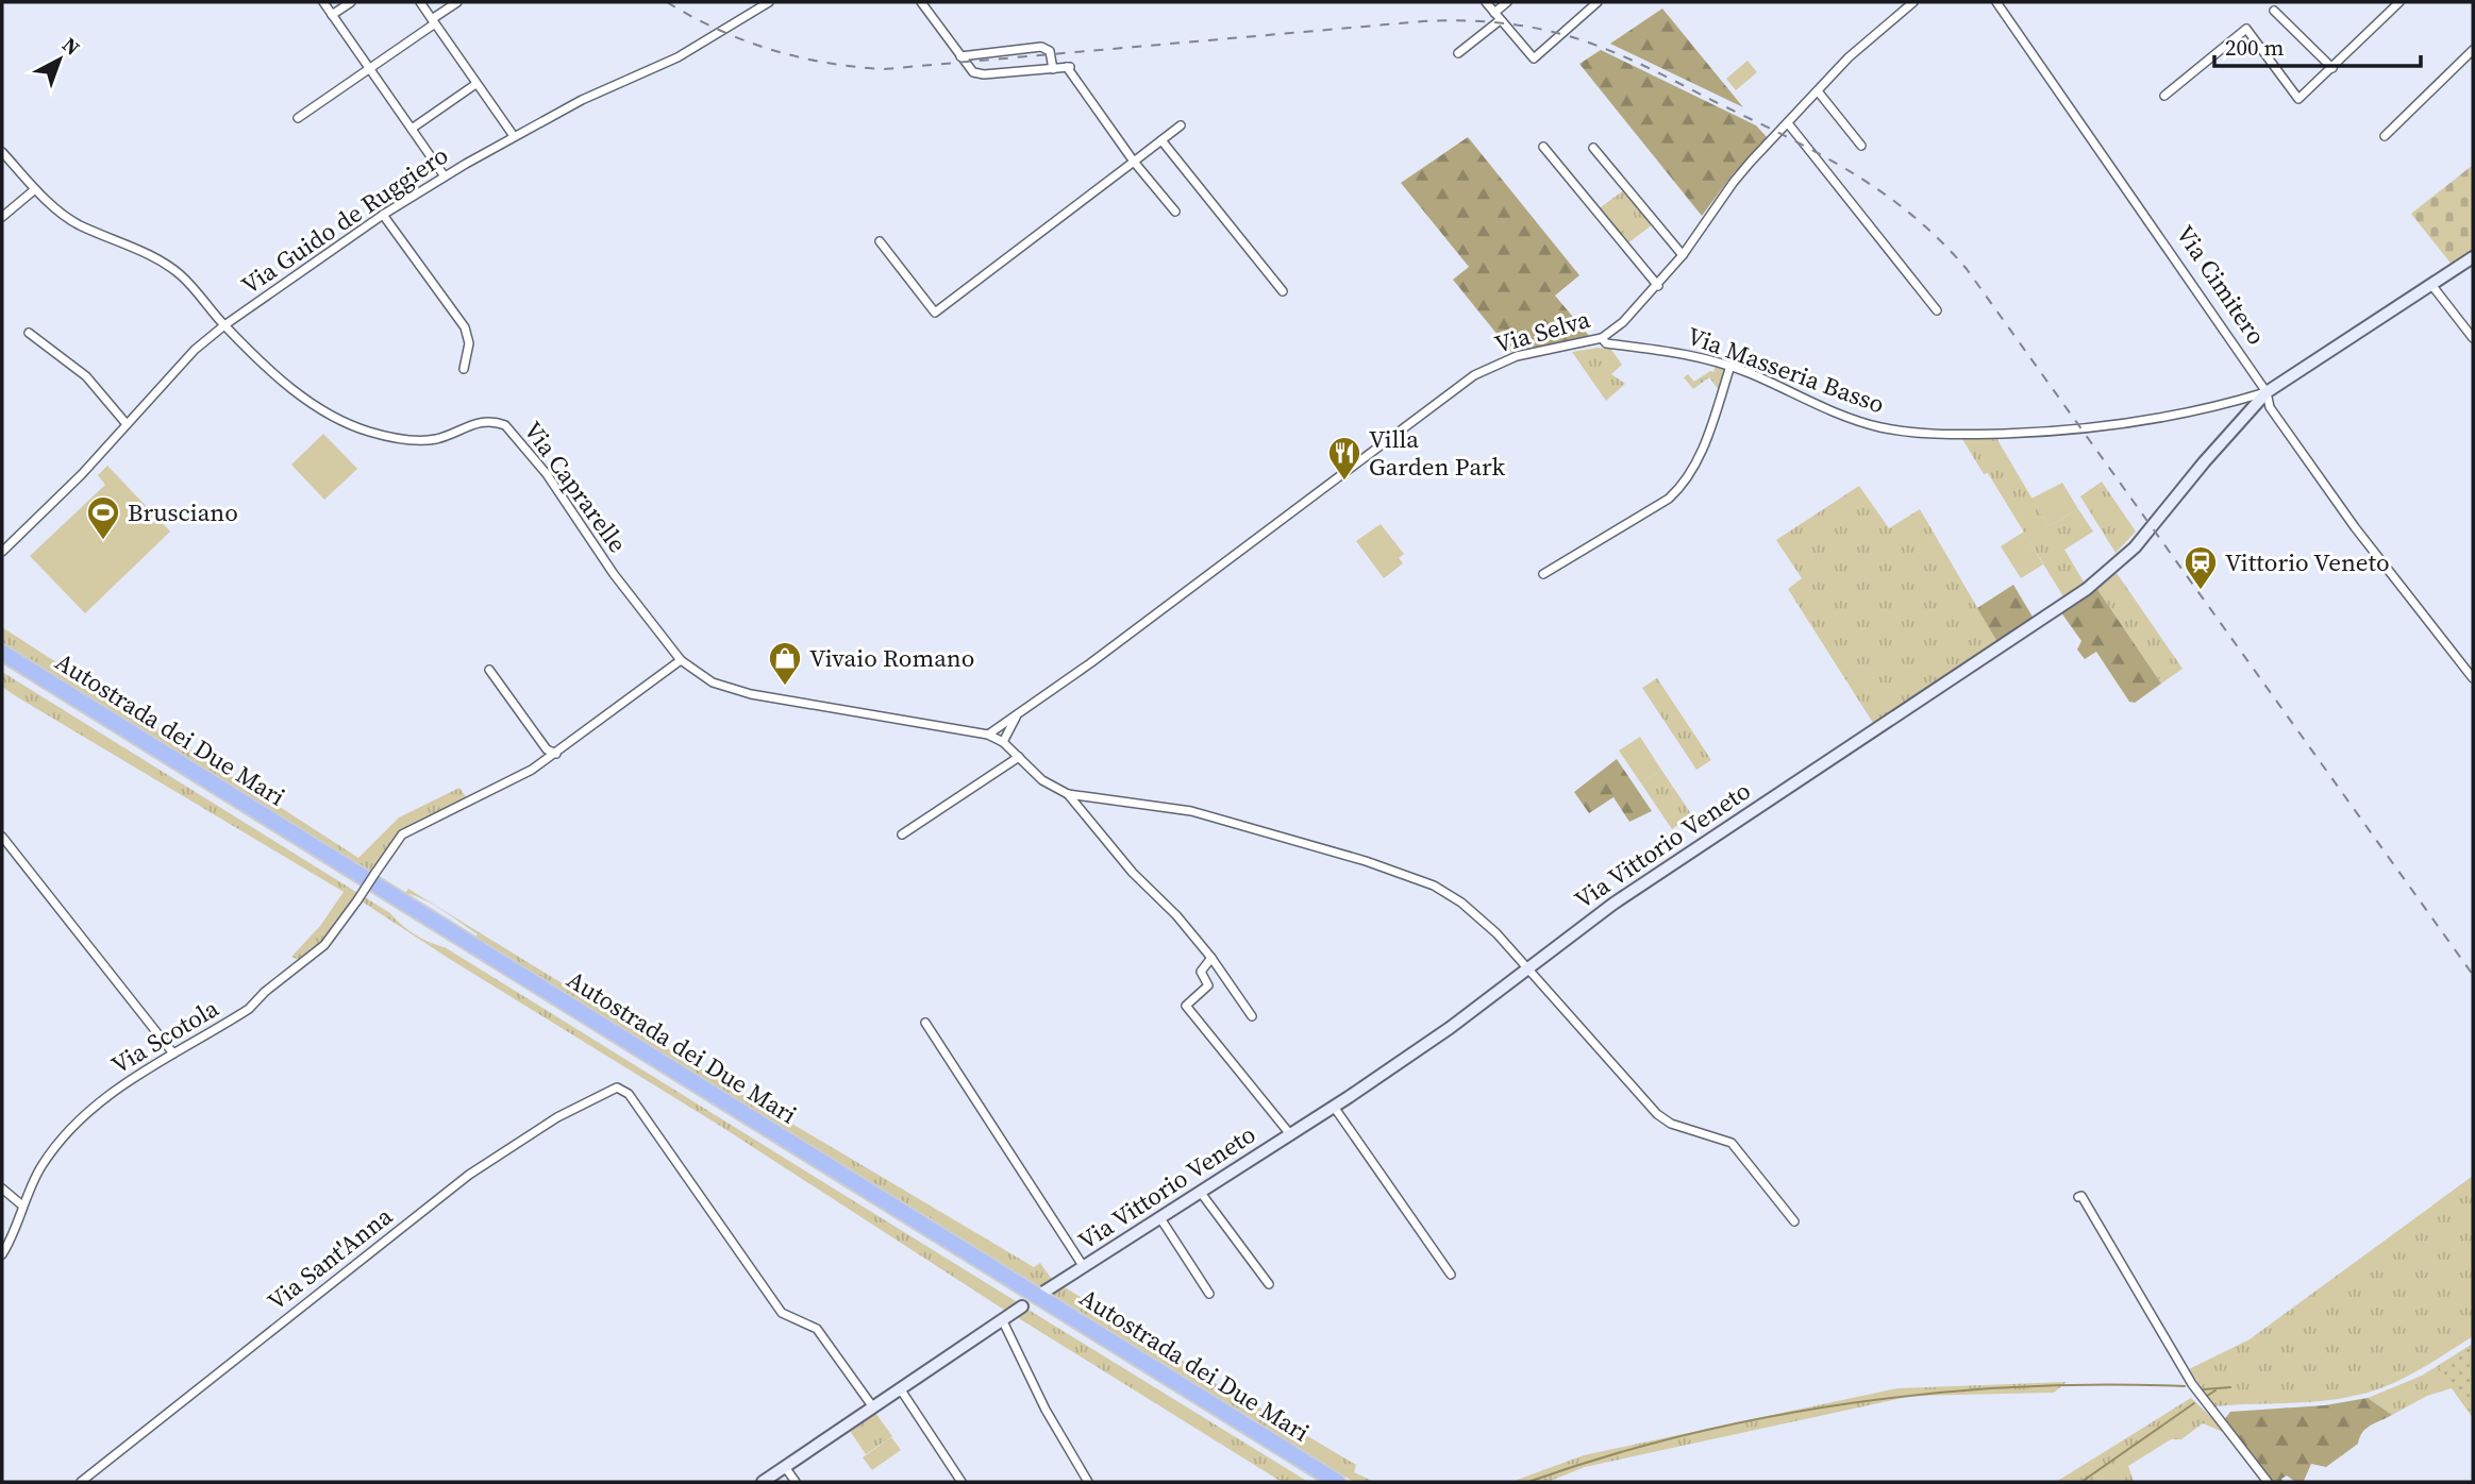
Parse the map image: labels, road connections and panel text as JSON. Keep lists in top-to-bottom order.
{
  "streets": {
    "highway": ["Autostrada dei Due Mari"],
    "street": [
      "Via Guido de Ruggiero",
      "Via Cimitero",
      "Via Selva",
      "Via Masseria Basso",
      "Via Caprarelle",
      "Via Vittorio Veneto",
      "Via Scotola",
      "Via Sant'Anna"
    ]
  },
  "crossings": [
    ["Via Guido de Ruggiero", "Via Caprarelle"],
    ["Via Cimitero", "Via Masseria Basso"],
    ["Via Cimitero", "Via Vittorio Veneto"],
    ["Via Selva", "Via Masseria Basso"],
    ["Via Selva", "Via Caprarelle"],
    ["Via Masseria Basso", "Via Vittorio Veneto"],
    ["Via Caprarelle", "Via Scotola"]
  ],
  "places": {
    "restaurant": ["Villa Garden Park"],
    "sports": ["Brusciano"],
    "station": ["Vittorio Veneto"],
    "shop": ["Vivaio Romano"]
  },
  "scale_bar": "200 m",
  "north": "top right"
}
